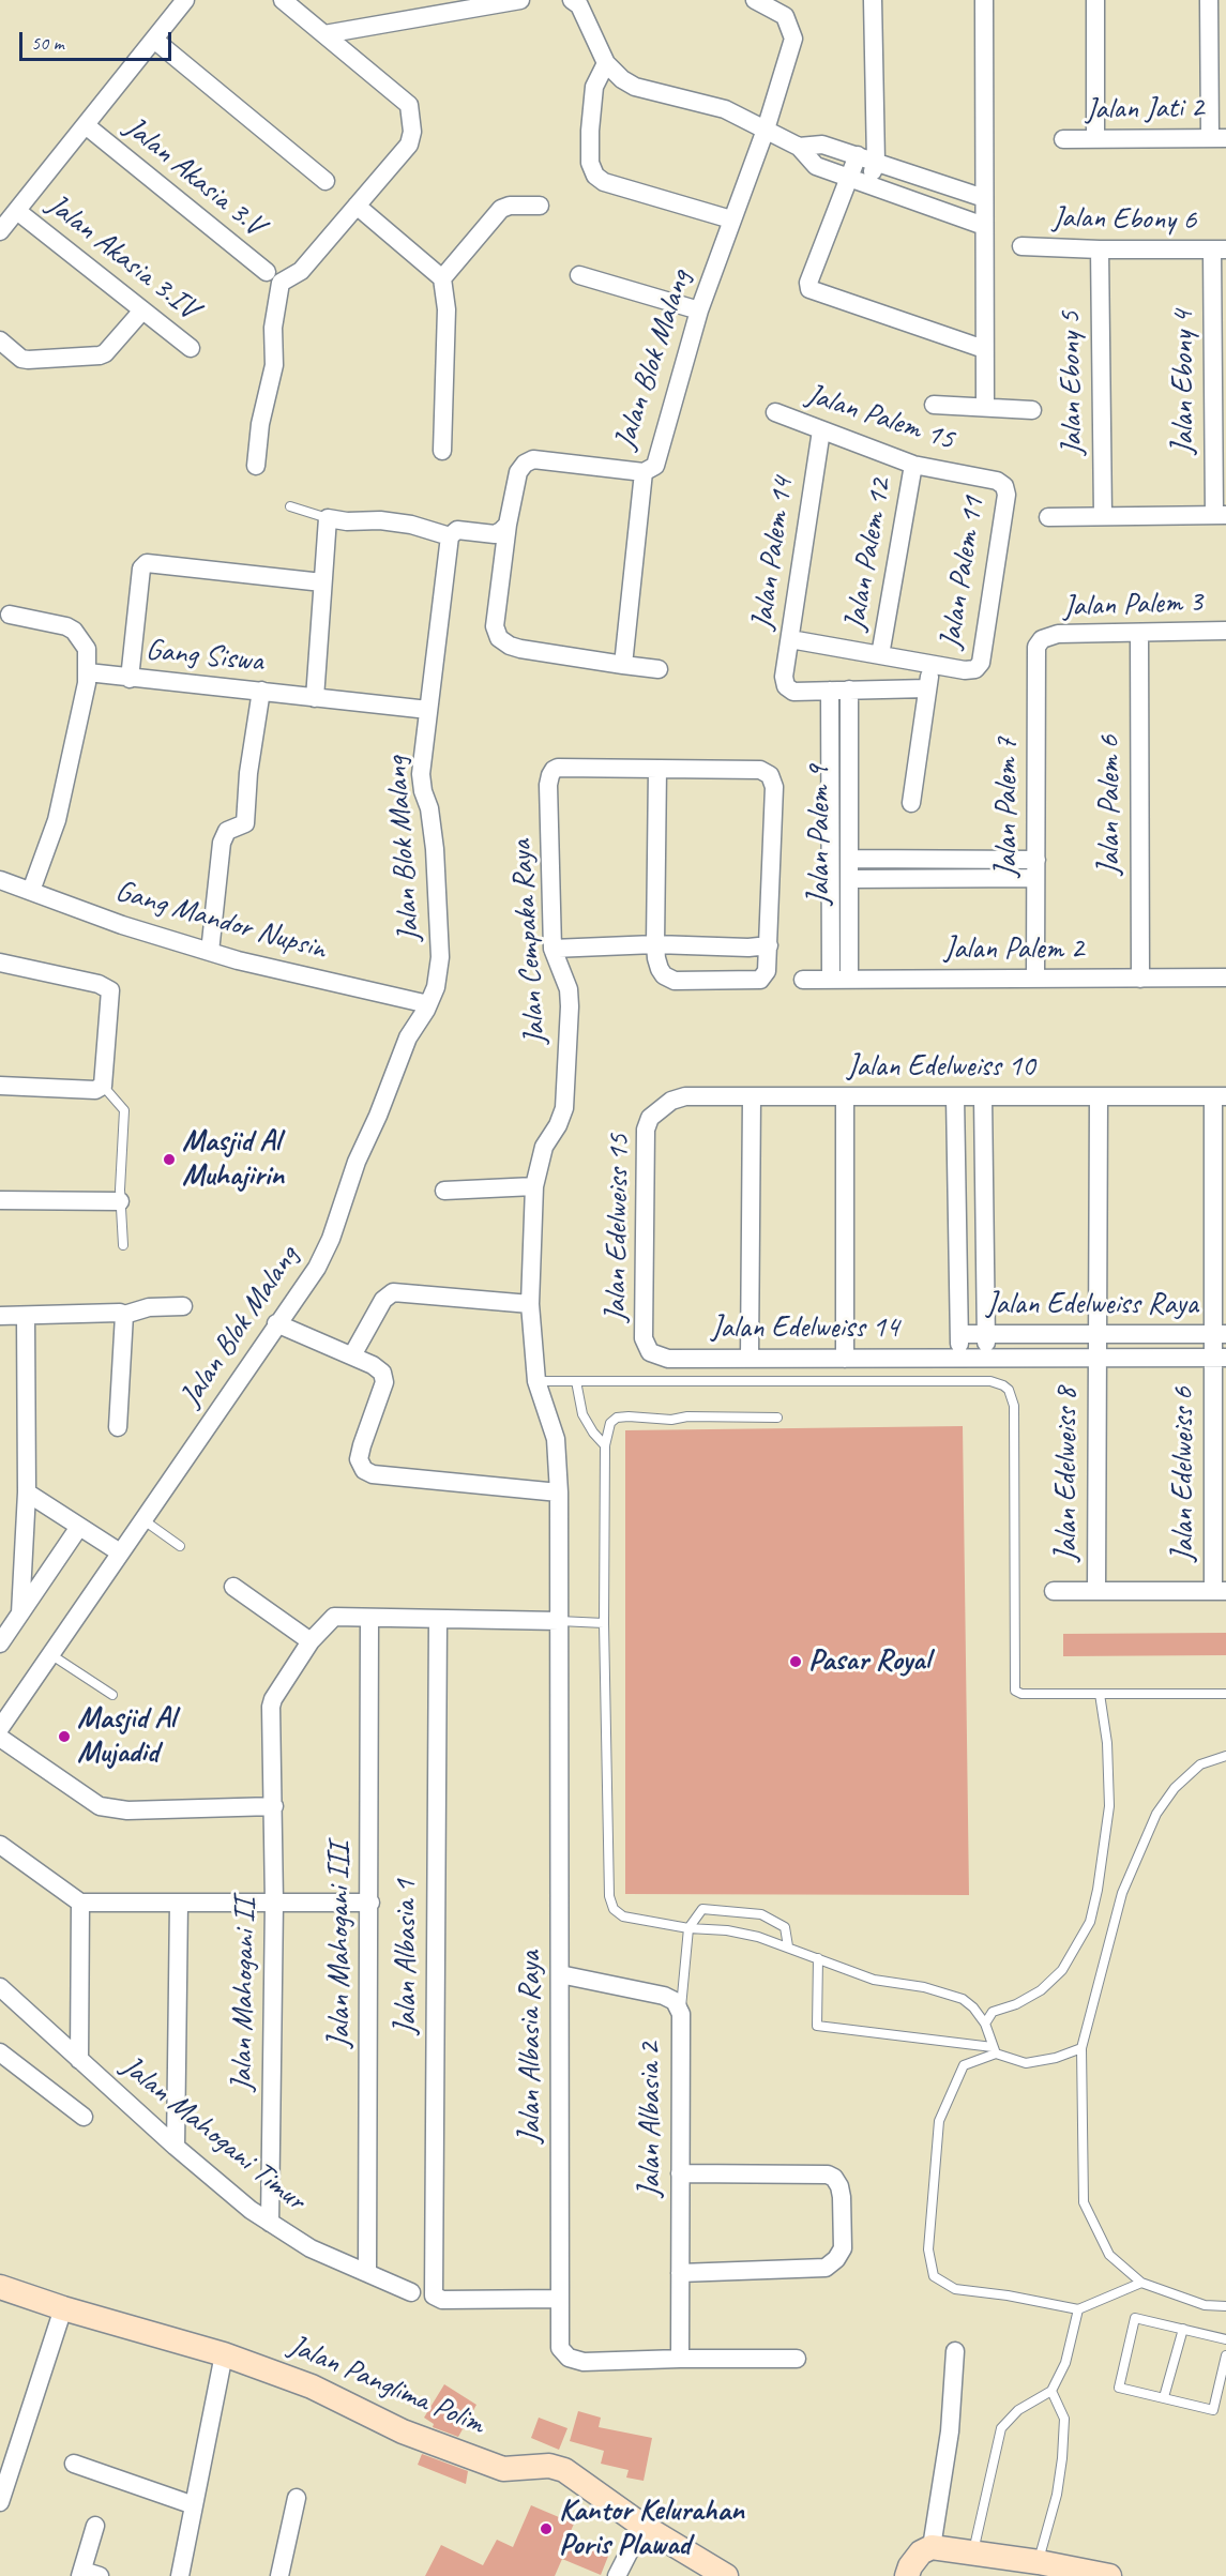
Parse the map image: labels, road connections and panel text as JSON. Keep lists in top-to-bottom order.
{
  "streets": {
    "street": [
      "Jalan Jati 2",
      "Jalan Akasia 3.V",
      "Jalan Ebony 6",
      "Jalan Akasia 3.IV",
      "Jalan Blok Malang",
      "Jalan Ebony 4",
      "Jalan Ebony 5",
      "Jalan Palem 15",
      "Jalan Palem 14",
      "Jalan Palem 12",
      "Jalan Palem 11",
      "Jalan Palem 3",
      "Gang Siswa",
      "Jalan Palem 6",
      "Jalan Palem 7",
      "Jalan Palem 9",
      "Gang Mandor Nupsin",
      "Jalan Cempaka Raya",
      "Jalan Palem 2",
      "Jalan Edelweiss 10",
      "Jalan Edelweiss 15",
      "Jalan Edelweiss Raya",
      "Jalan Edelweiss 14",
      "Jalan Edelweiss 8",
      "Jalan Edelweiss 6",
      "Jalan Mahogani III",
      "Jalan Albasia 1",
      "Jalan Mahogani II",
      "Jalan Albasia Raya",
      "Jalan Albasia 2",
      "Jalan Mahogani Timur",
      "Jalan Panglima Polim"
    ]
  },
  "crossings": [
    ["Jalan Ebony 6", "Jalan Ebony 4"],
    ["Jalan Ebony 6", "Jalan Ebony 5"],
    ["Jalan Blok Malang", "Gang Siswa"],
    ["Jalan Blok Malang", "Gang Mandor Nupsin"],
    ["Jalan Palem 15", "Jalan Palem 14"],
    ["Jalan Palem 15", "Jalan Palem 12"],
    ["Jalan Palem 15", "Jalan Palem 11"],
    ["Jalan Palem 14", "Jalan Palem 9"],
    ["Jalan Palem 3", "Jalan Palem 6"],
    ["Jalan Palem 3", "Jalan Palem 7"],
    ["Jalan Palem 6", "Jalan Palem 2"],
    ["Jalan Palem 7", "Jalan Palem 2"],
    ["Jalan Palem 9", "Jalan Palem 2"],
    ["Jalan Cempaka Raya", "Jalan Albasia Raya"],
    ["Jalan Edelweiss 10", "Jalan Edelweiss 15"],
    ["Jalan Edelweiss 10", "Jalan Edelweiss 8"],
    ["Jalan Edelweiss 10", "Jalan Edelweiss 6"],
    ["Jalan Edelweiss 15", "Jalan Edelweiss 14"],
    ["Jalan Edelweiss Raya", "Jalan Edelweiss 14"],
    ["Jalan Edelweiss Raya", "Jalan Edelweiss 8"],
    ["Jalan Edelweiss Raya", "Jalan Edelweiss 6"],
    ["Jalan Mahogani III", "Jalan Mahogani Timur"],
    ["Jalan Albasia 1", "Jalan Albasia Raya"],
    ["Jalan Mahogani II", "Jalan Mahogani Timur"],
    ["Jalan Albasia Raya", "Jalan Albasia 2"]
  ],
  "places": [
    "Masjid Al Muhajirin",
    "Pasar Royal",
    "Masjid Al Mujadid",
    "Kantor Kelurahan Poris Plawad"
  ],
  "scale_bar": "50 m"
}
